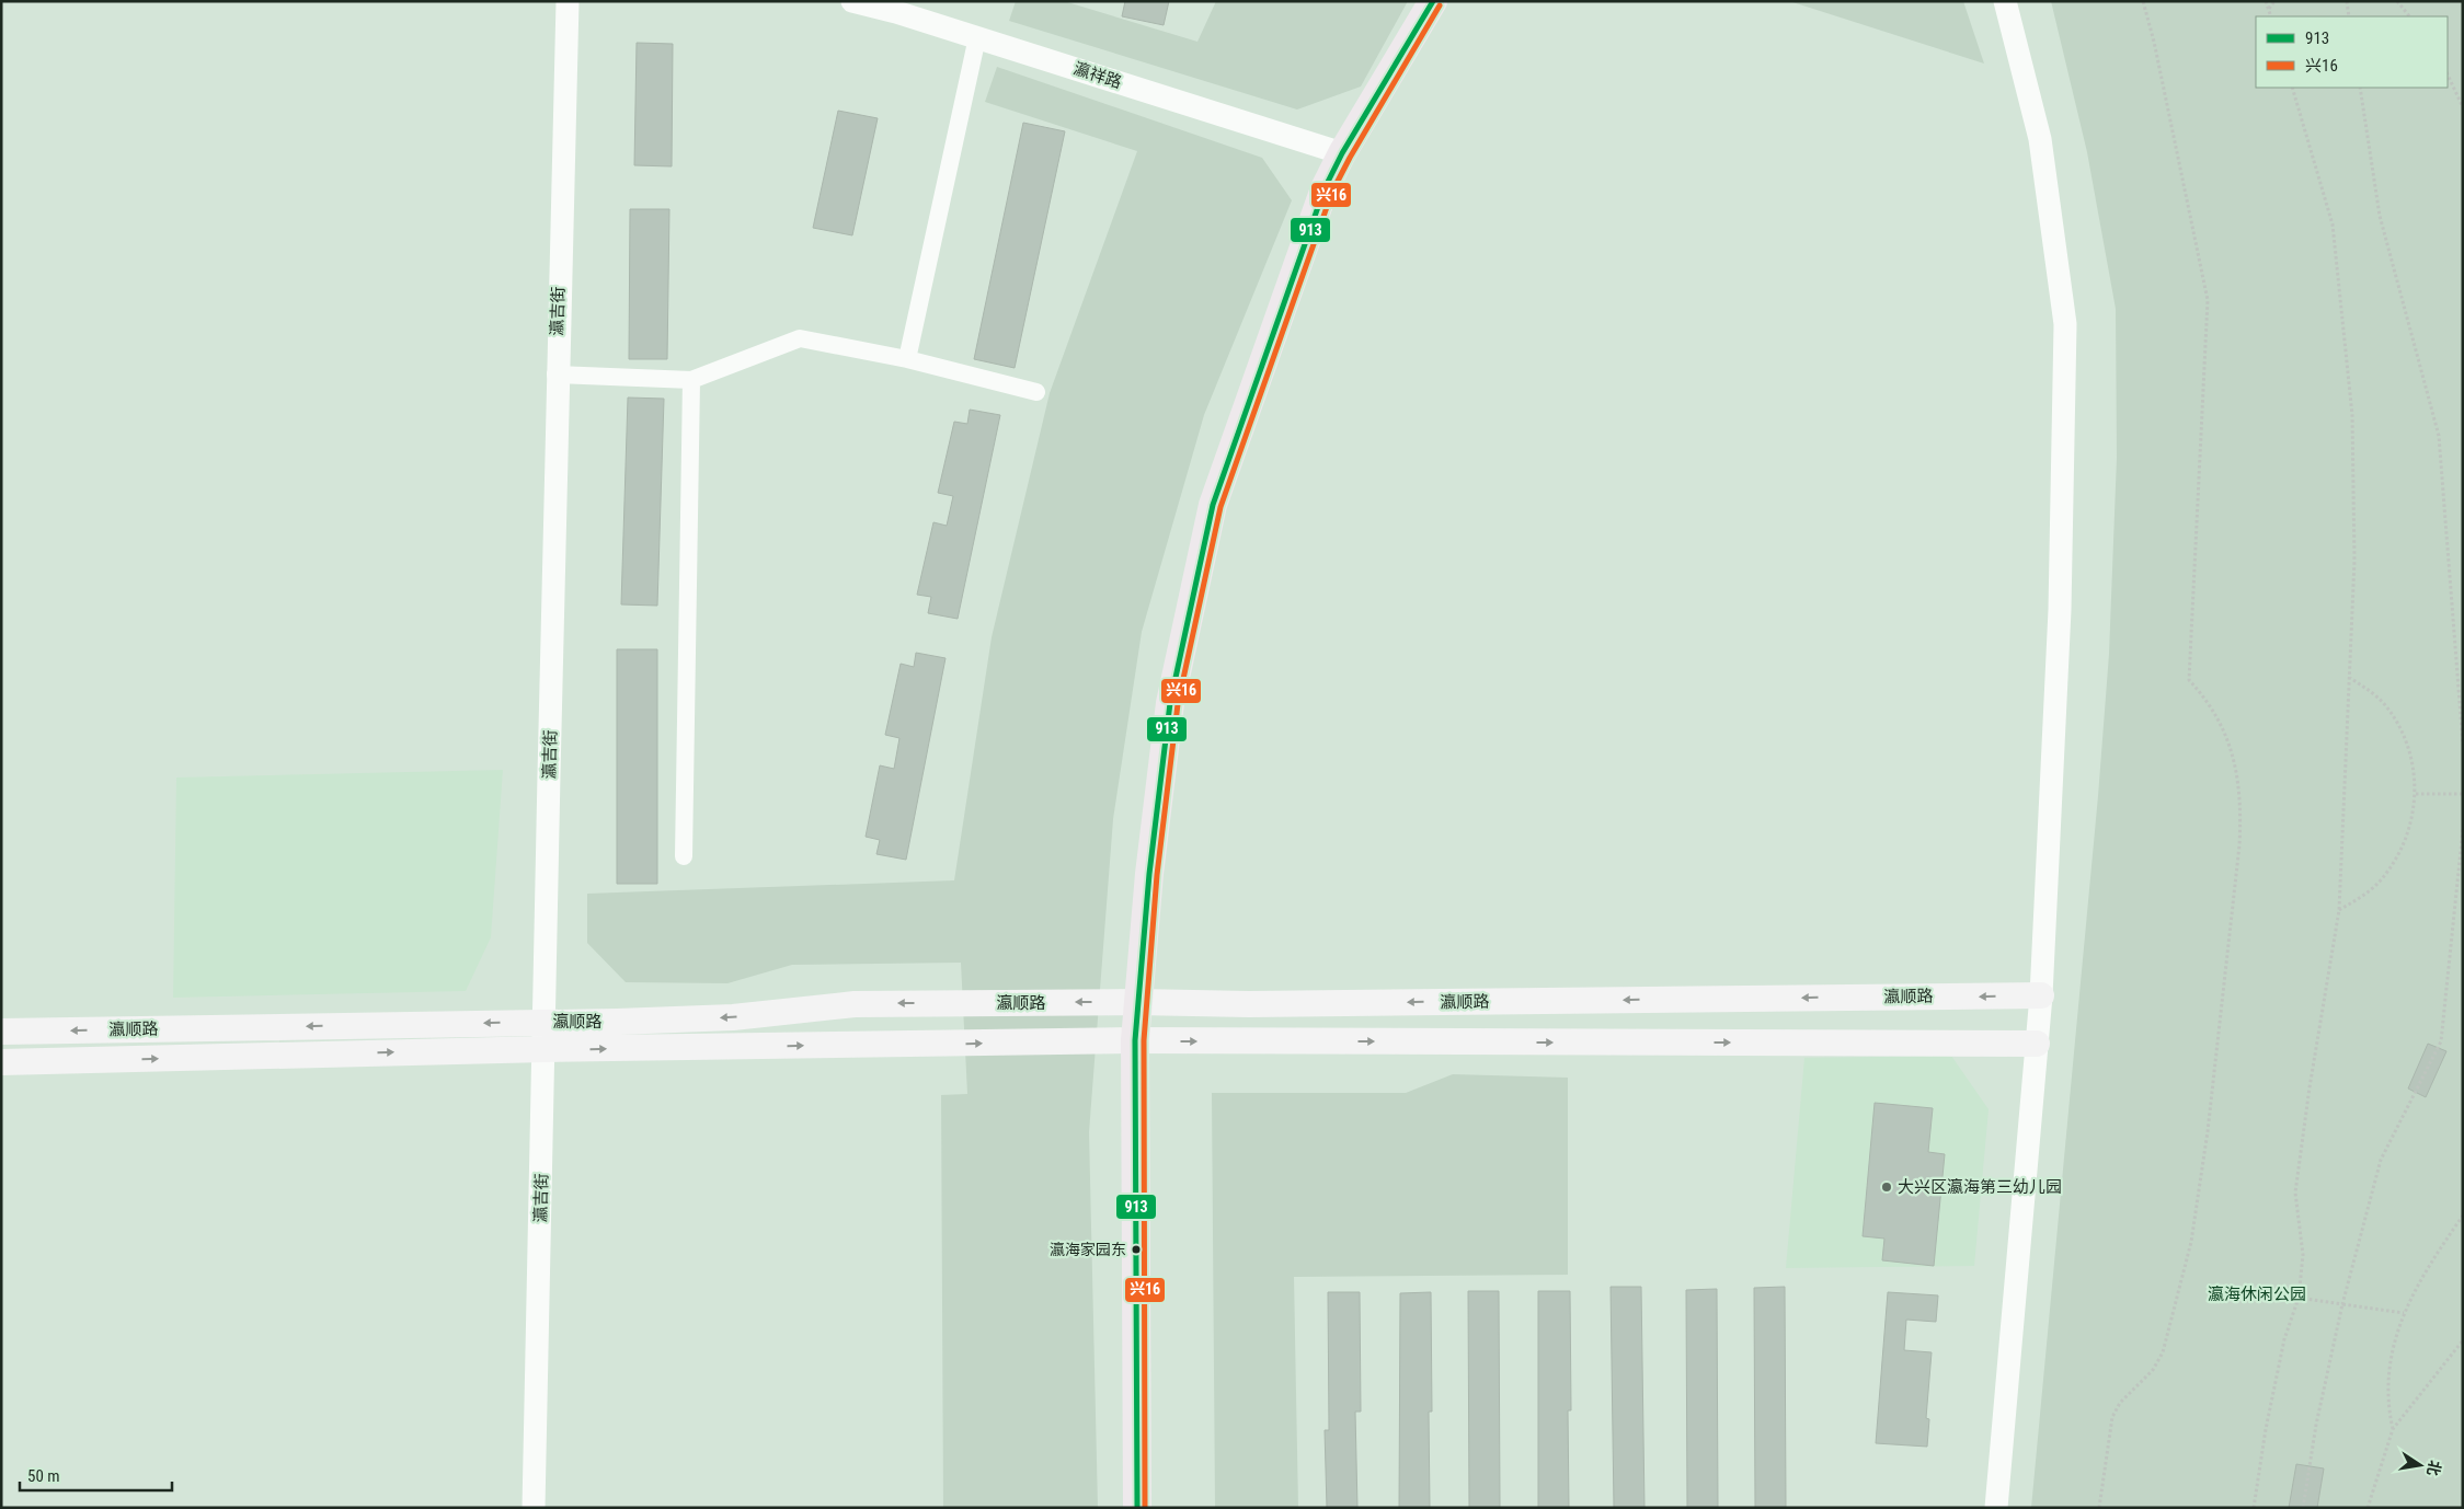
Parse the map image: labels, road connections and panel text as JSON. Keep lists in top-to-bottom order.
{
  "streets": {
    "main road": ["瀛顺路"],
    "street": ["瀛祥路", "瀛吉街"]
  },
  "crossings": [
    ["瀛吉街", "瀛顺路"]
  ],
  "parks": ["瀛海休闲公园"],
  "places": ["大兴区瀛海第三幼儿园", "瀛海家园东"],
  "lines": ["transit line 913", "transit line 兴16"],
  "legend": ["913", "兴16"],
  "scale_bar": "50 m",
  "north": "right"
}
